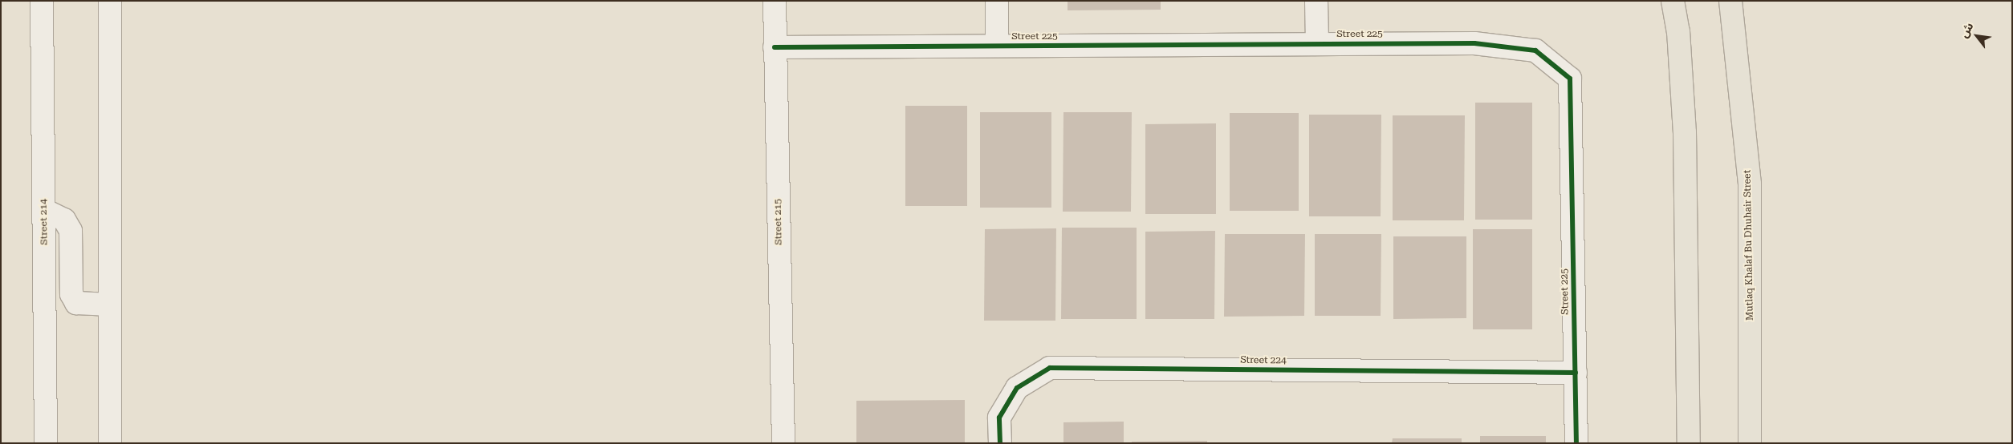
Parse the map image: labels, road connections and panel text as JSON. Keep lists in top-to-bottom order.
{
  "streets": {
    "main road": ["Mutlaq Khalaf Bu Dhuhair Street"],
    "street": [
      "Street 225",
      "Street 214",
      "Street 215",
      "Street 224"
    ]
  },
  "crossings": [
    ["Street 225", "Street 215"],
    ["Street 225", "Street 224"]
  ],
  "north": "top left"
}
